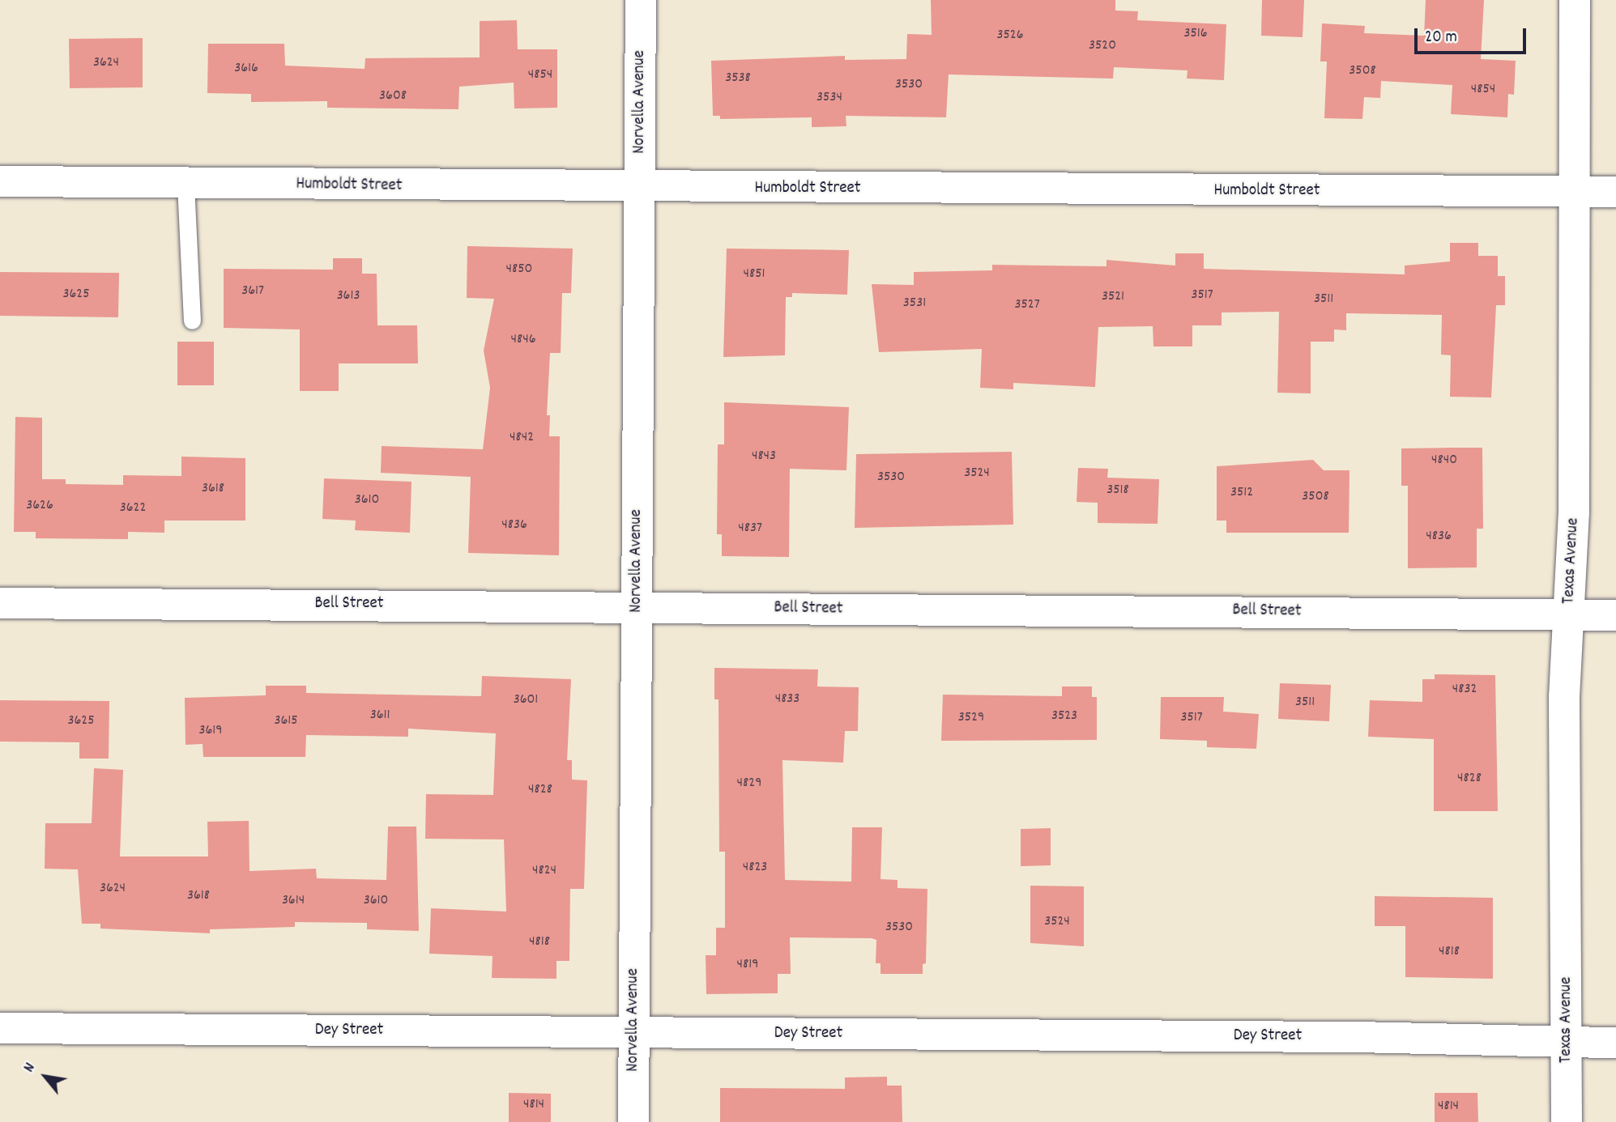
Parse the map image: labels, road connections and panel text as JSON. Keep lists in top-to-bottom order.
{
  "streets": {
    "street": [
      "Norvella Avenue",
      "Humboldt Street",
      "Texas Avenue",
      "Bell Street",
      "Dey Street"
    ]
  },
  "crossings": [
    ["Norvella Avenue", "Humboldt Street"],
    ["Norvella Avenue", "Bell Street"],
    ["Norvella Avenue", "Dey Street"],
    ["Humboldt Street", "Texas Avenue"],
    ["Texas Avenue", "Bell Street"],
    ["Texas Avenue", "Dey Street"]
  ],
  "house_numbers": [
    "3516",
    "3526",
    "3520",
    "3624",
    "3616",
    "3508",
    "4854",
    "3538",
    "3530",
    "4854",
    "3608",
    "3534",
    "4850",
    "4851",
    "3617",
    "3625",
    "3517",
    "3613",
    "3521",
    "3511",
    "3531",
    "3527",
    "4846",
    "4842",
    "4843",
    "4840",
    "3524",
    "3530",
    "3618",
    "3518",
    "3512",
    "3508",
    "3610",
    "3626",
    "3622",
    "4836",
    "4837",
    "4836",
    "4832",
    "4833",
    "3601",
    "3511",
    "3611",
    "3523",
    "3529",
    "3517",
    "3625",
    "3615",
    "3619",
    "4828",
    "4829",
    "4828",
    "4823",
    "4824",
    "3624",
    "3618",
    "3614",
    "3610",
    "3524",
    "3530",
    "4818",
    "4818",
    "4819",
    "4814",
    "4814"
  ],
  "scale_bar": "20 m",
  "north": "top left"
}
